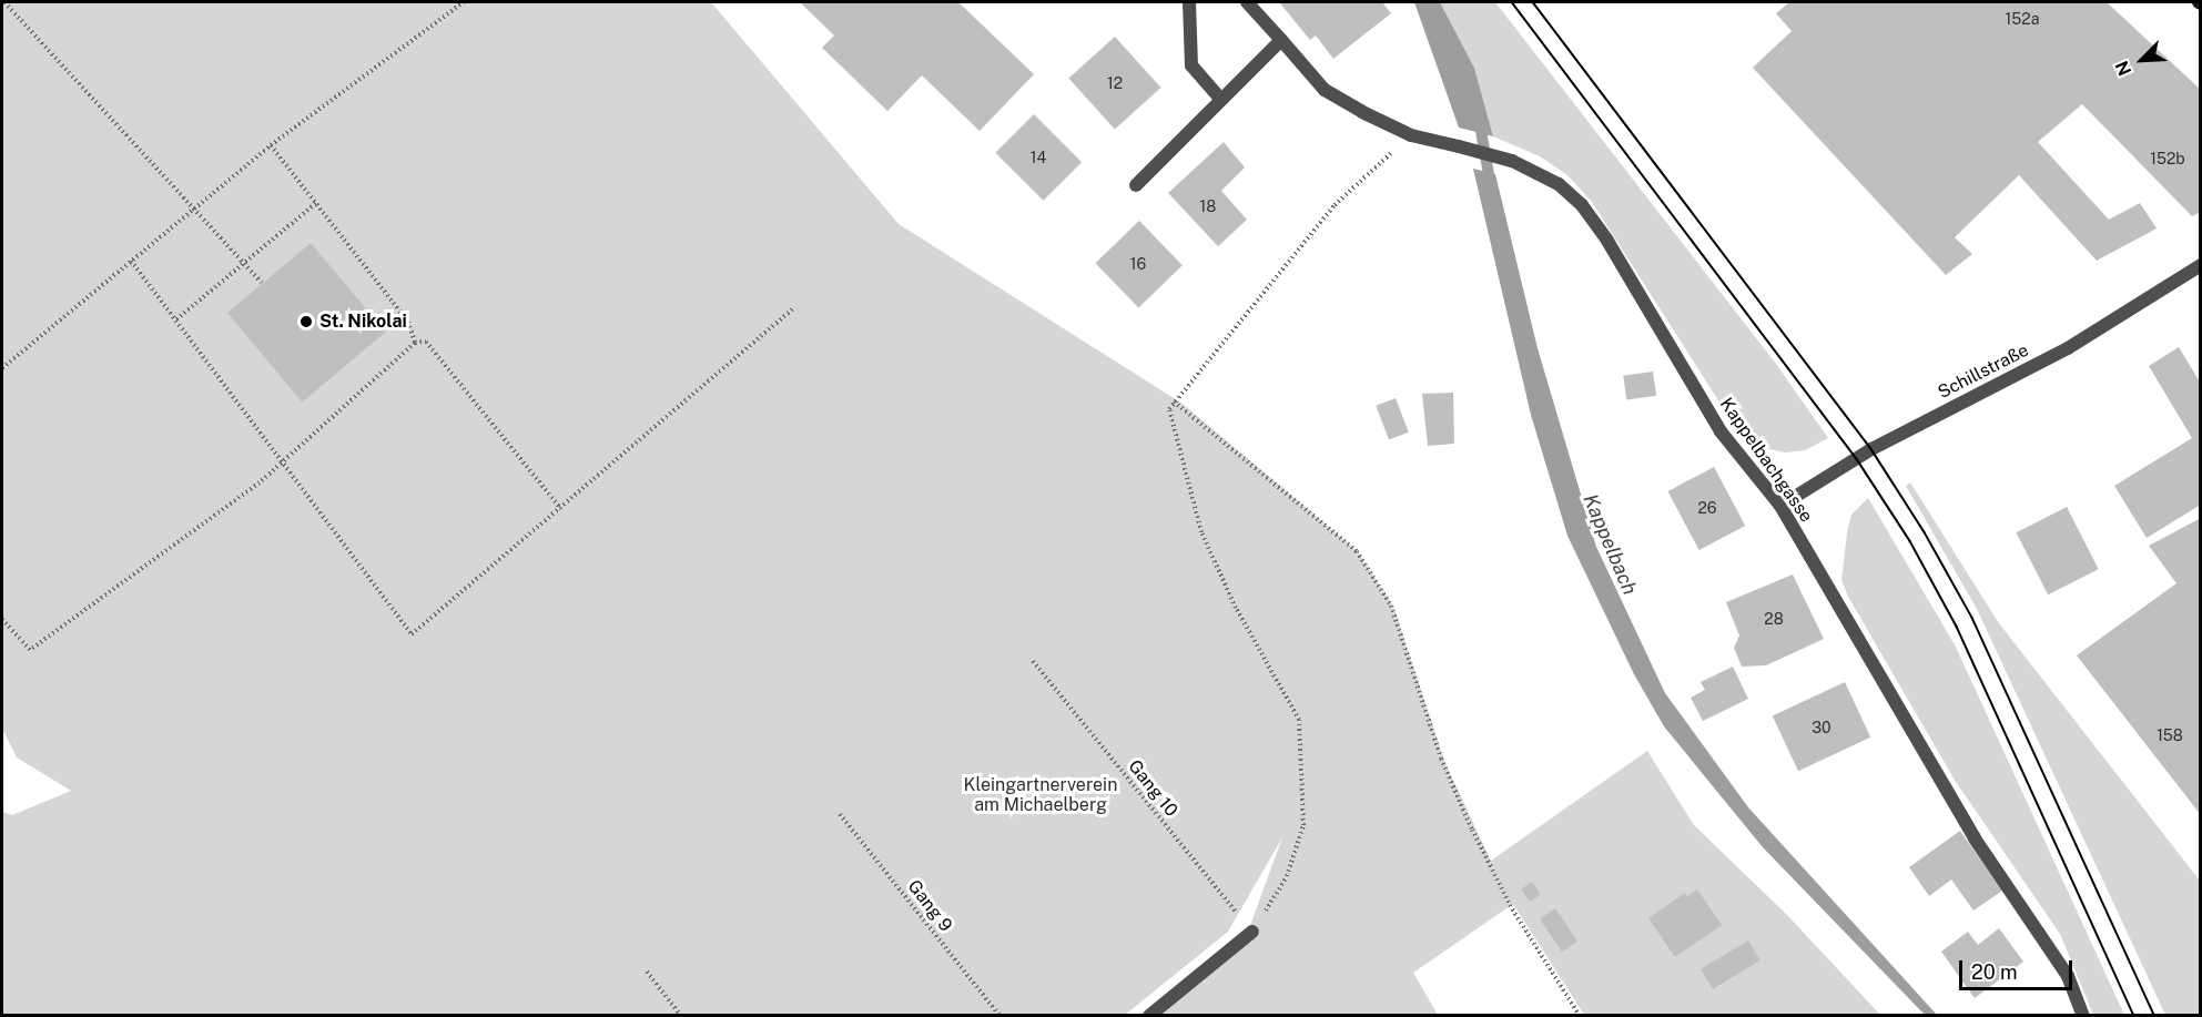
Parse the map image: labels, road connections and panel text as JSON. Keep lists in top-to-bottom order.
{
  "streets": {
    "street": ["Schillstraße", "Kappelbachgasse"],
    "path": ["Gang 10", "Gang 9"]
  },
  "crossings": [
    ["Schillstraße", "Kappelbachgasse"]
  ],
  "water": ["Kappelbach"],
  "parks": ["Kleingartnerverein am Michaelberg"],
  "places": ["St. Nikolai"],
  "house_numbers": [
    "152a",
    "12",
    "14",
    "152b",
    "18",
    "16",
    "26",
    "28",
    "30",
    "158"
  ],
  "scale_bar": "20 m",
  "north": "bottom left"
}
